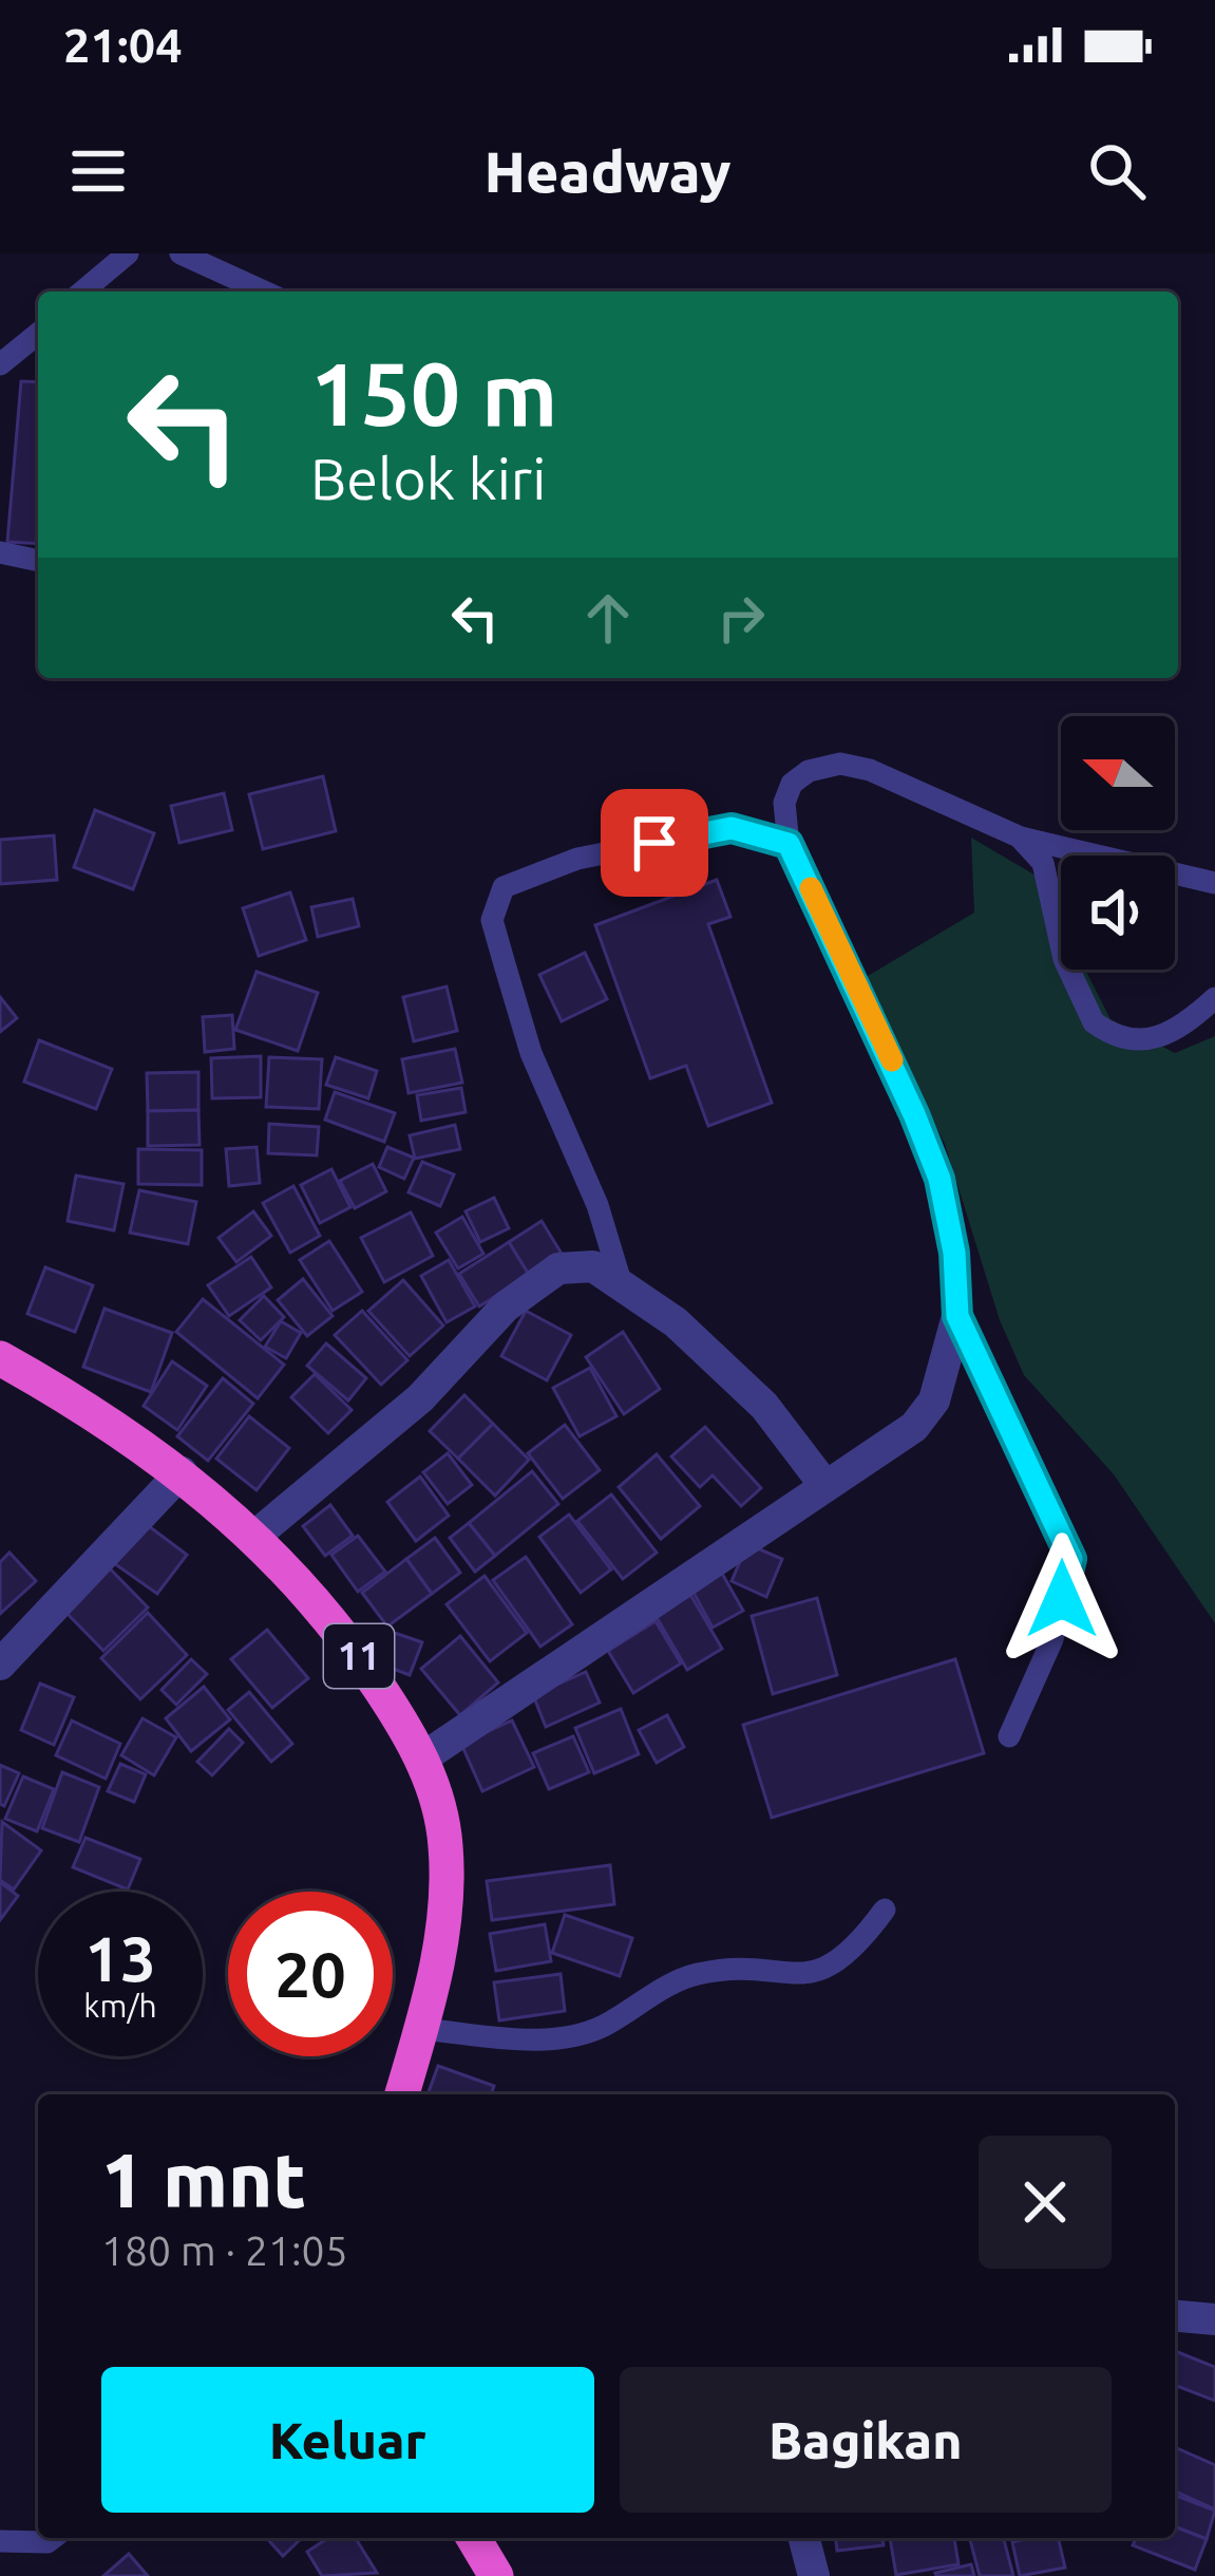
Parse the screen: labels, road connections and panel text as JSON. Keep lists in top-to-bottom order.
{
  "streets": {
    "highway": ["11"]
  },
  "north": "left",
  "page": {
    "status": "21:04",
    "header": "Headway",
    "turn": ["150 m", "Belok kiri"],
    "speed": "13 km/h",
    "limit": "20",
    "heading": ["1 mnt", "180 m · 21:05"],
    "buttons": ["Keluar", "Bagikan"]
  }
}
